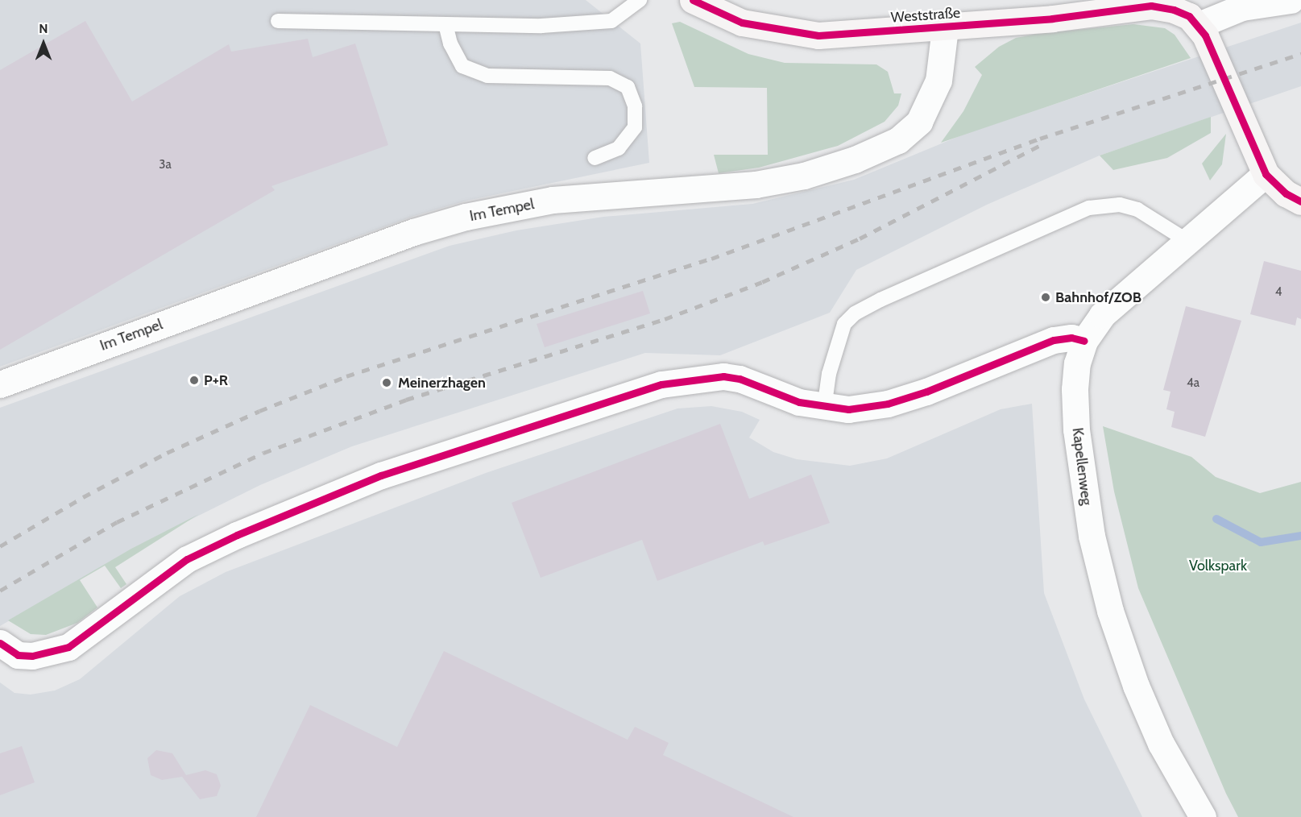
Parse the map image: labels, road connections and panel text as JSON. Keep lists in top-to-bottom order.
{
  "streets": {
    "main road": ["Weststraße"],
    "street": ["Im Tempel", "Kapellenweg"]
  },
  "crossings": [
    ["Weststraße", "Im Tempel"]
  ],
  "parks": ["Volkspark"],
  "places": ["Bahnhof/ZOB", "P+R", "Meinerzhagen"],
  "house_numbers": ["3a", "4", "4a"],
  "north": "top"
}
